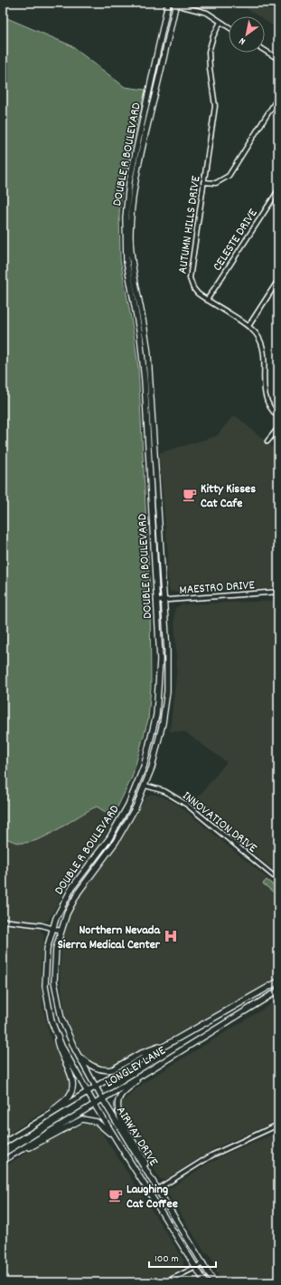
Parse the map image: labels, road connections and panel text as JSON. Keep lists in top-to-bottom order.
{
  "streets": {
    "main road": ["DOUBLE R BOULEVARD", "LONGLEY LANE", "AIRWAY DRIVE"],
    "street": [
      "AUTUMN HILLS DRIVE",
      "CELESTE DRIVE",
      "MAESTRO DRIVE",
      "INNOVATION DRIVE"
    ]
  },
  "crossings": [
    ["DOUBLE R BOULEVARD", "MAESTRO DRIVE"],
    ["DOUBLE R BOULEVARD", "INNOVATION DRIVE"],
    ["DOUBLE R BOULEVARD", "LONGLEY LANE"],
    ["DOUBLE R BOULEVARD", "AIRWAY DRIVE"],
    ["AUTUMN HILLS DRIVE", "CELESTE DRIVE"],
    ["LONGLEY LANE", "AIRWAY DRIVE"]
  ],
  "places": {
    "cafe": ["Kitty Kisses Cat Cafe", "Laughing Cat Coffee"],
    "hospital": ["Northern Nevada Sierra Medical Center"]
  },
  "scale_bar": "100 m",
  "north": "bottom left"
}
